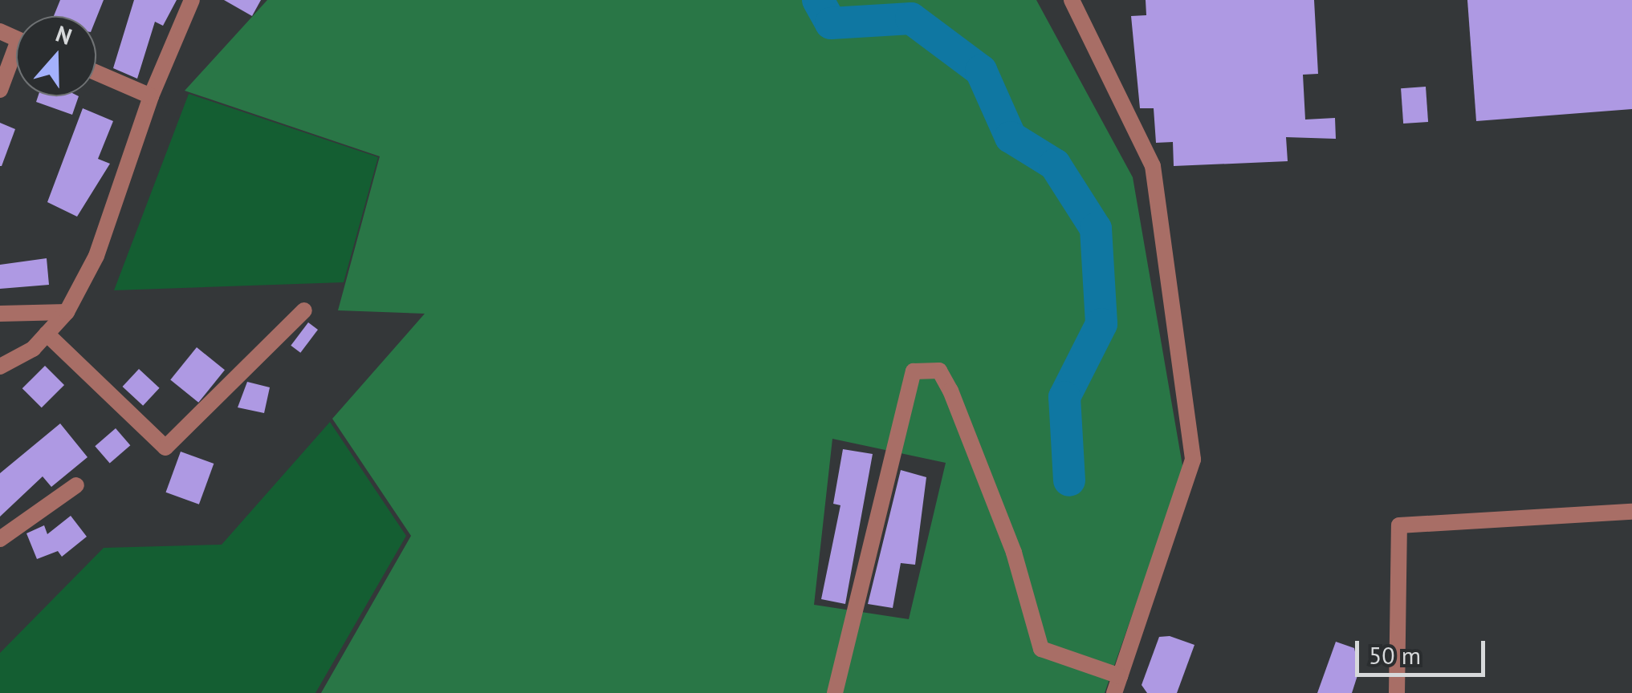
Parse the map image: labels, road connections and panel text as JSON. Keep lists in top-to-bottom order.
{
  "scale_bar": "50 m",
  "north": "top"
}
